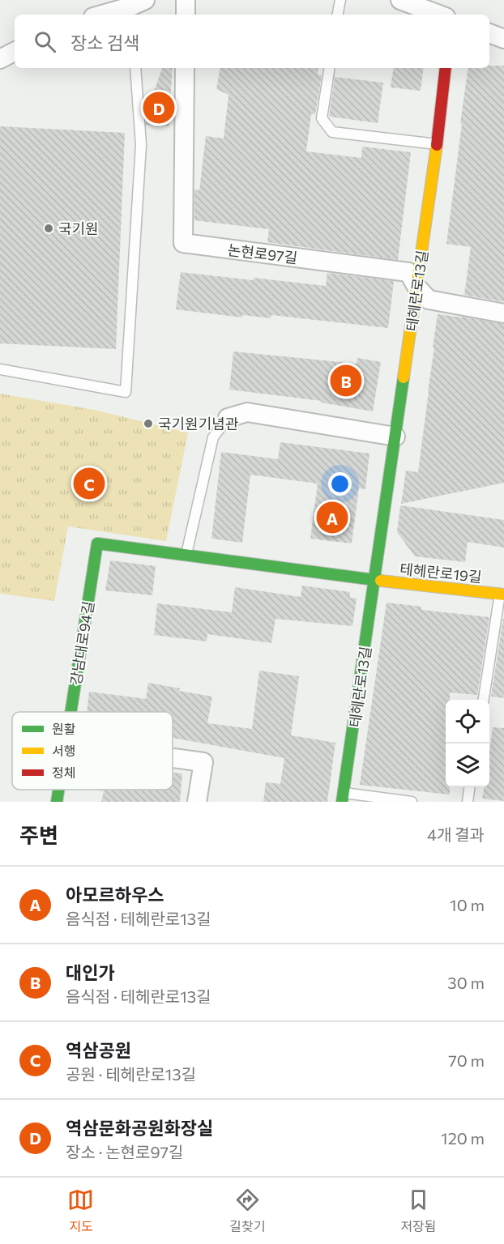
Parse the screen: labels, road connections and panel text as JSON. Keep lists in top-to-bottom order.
{
  "streets": {
    "street": [
      "논현로97길",
      "테헤란로13길",
      "테헤란로19길",
      "강남대로94길"
    ]
  },
  "crossings": [
    ["논현로97길", "테헤란로13길"],
    ["테헤란로13길", "테헤란로19길"]
  ],
  "places": ["국기원", "국기원기념관"],
  "legend": ["원활", "서행", "정체"],
  "page": {
    "search": "장소 검색",
    "pins": [
      "D",
      "B",
      "C",
      "A"
    ],
    "heading": ["주변", "4개 결과"],
    "list": [
      {
        "mark": "A",
        "name": "아모르하우스",
        "note": "음식점 · 테헤란로13길",
        "value": "10 m"
      },
      {
        "mark": "B",
        "name": "대인가",
        "note": "음식점 · 테헤란로13길",
        "value": "30 m"
      },
      {
        "mark": "C",
        "name": "역삼공원",
        "note": "공원 · 테헤란로13길",
        "value": "70 m"
      },
      {
        "mark": "D",
        "name": "역삼문화공원화장실",
        "note": "장소 · 논현로97길",
        "value": "120 m"
      }
    ],
    "nav": ["지도", "길찾기", "저장됨"]
  }
}
